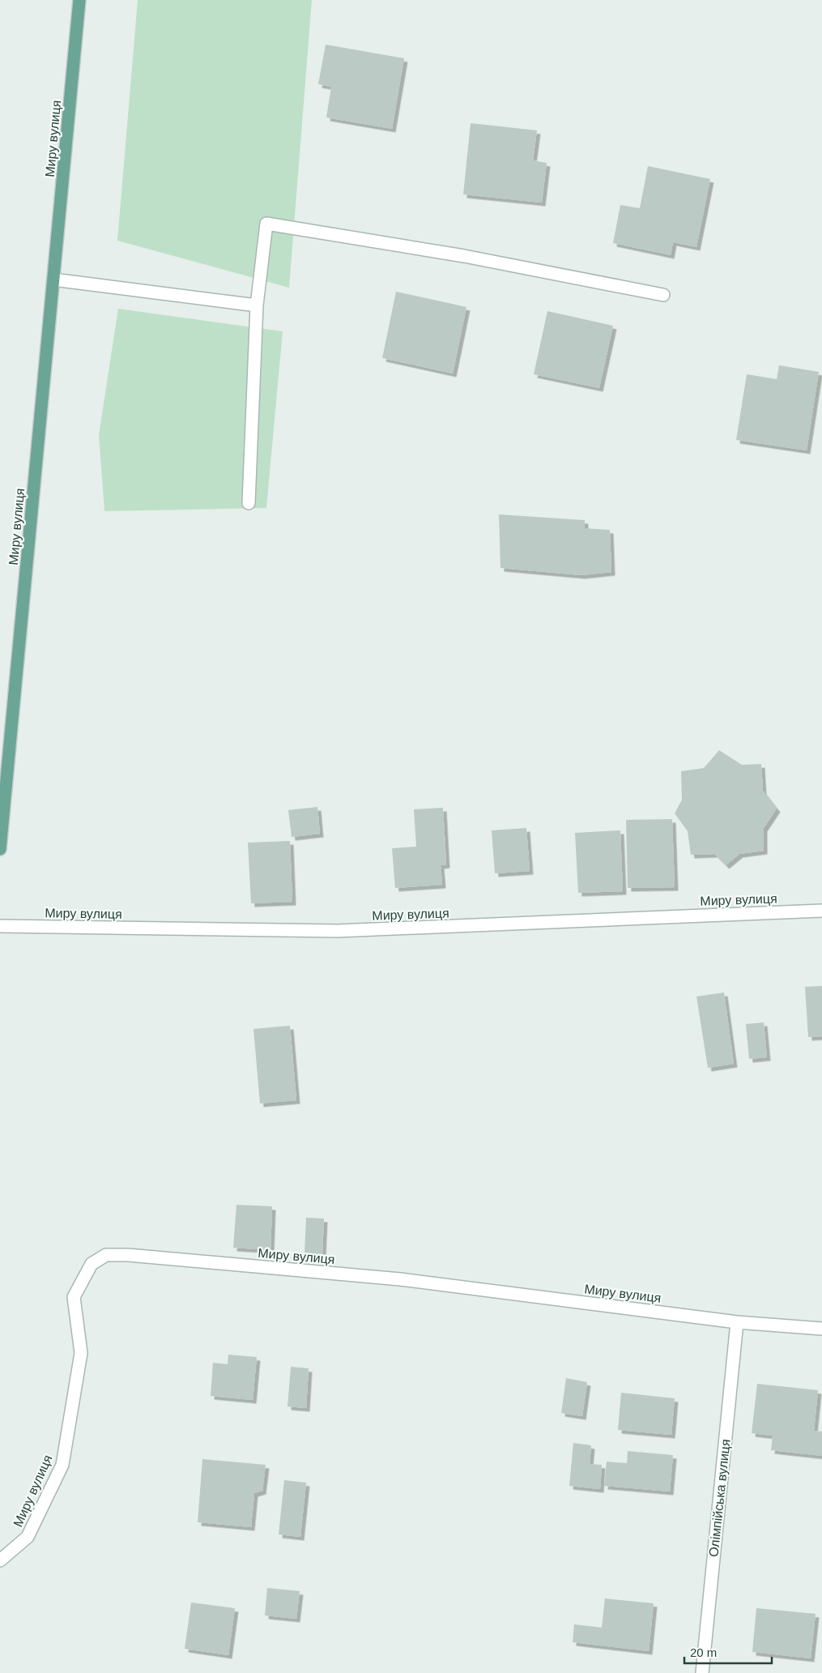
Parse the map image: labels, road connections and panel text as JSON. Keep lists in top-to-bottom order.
{
  "streets": {
    "main road": ["Миру вулиця"],
    "street": ["Олімпійська вулиця"]
  },
  "crossings": [
    ["Миру вулиця", "Олімпійська вулиця"]
  ],
  "scale_bar": "20 m"
}
